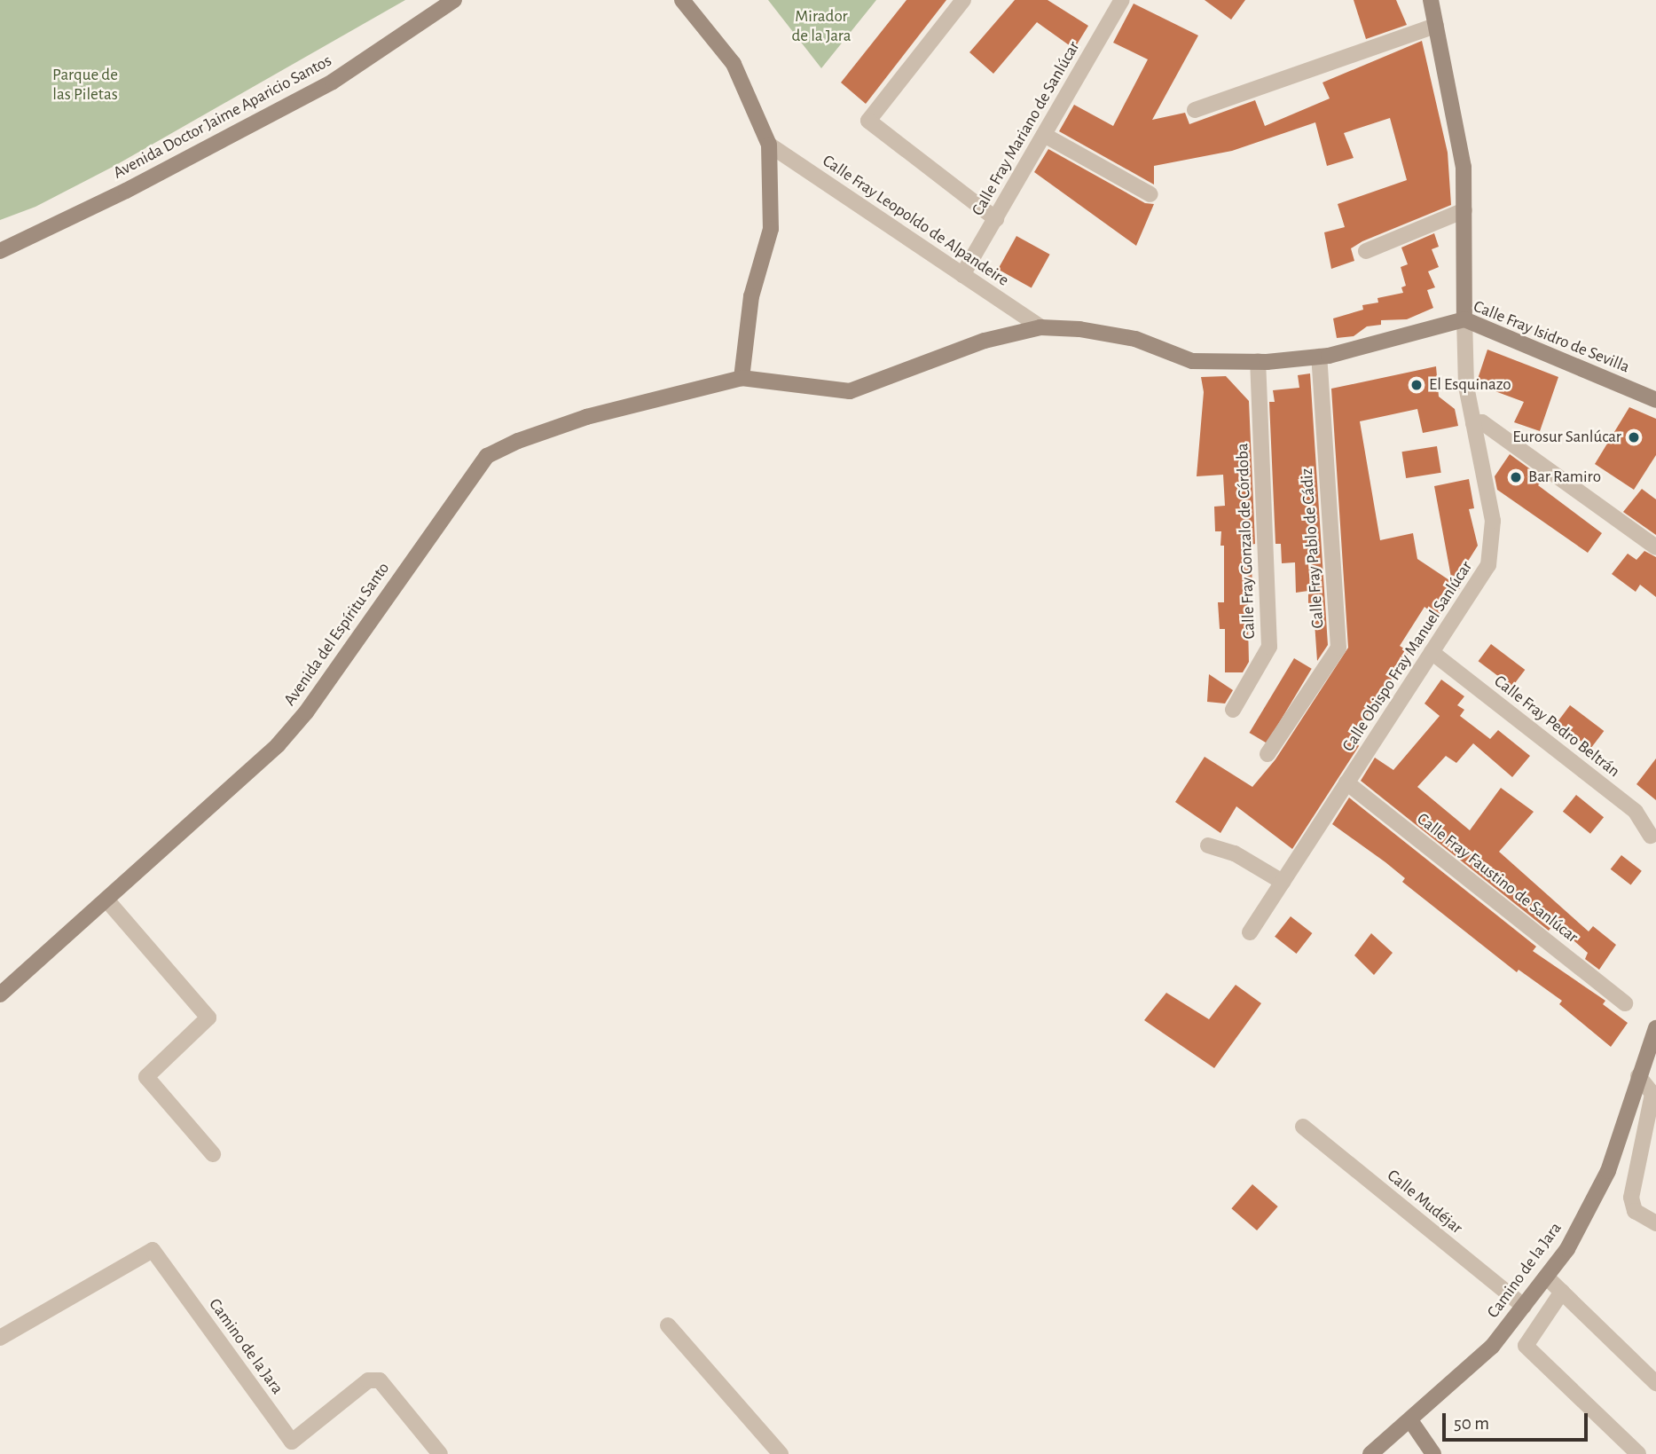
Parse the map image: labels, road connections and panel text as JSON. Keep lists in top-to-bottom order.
{
  "streets": {
    "street": [
      "Avenida Doctor Jaime Aparicio Santos",
      "Calle Fray Mariano de Sanlúcar",
      "Calle Fray Leopoldo de Alpandeire",
      "Calle Fray Isidro de Sevilla",
      "Calle Fray Gonzalo de Córdoba",
      "Calle Fray Pablo de Cádiz",
      "Avenida del Espíritu Santo",
      "Calle Obispo Fray Manuel Sanlúcar",
      "Calle Fray Pedro Beltrán",
      "Calle Fray Faustino de Sanlúcar",
      "Calle Mudéjar",
      "Camino de la Jara"
    ]
  },
  "crossings": [
    ["Calle Fray Mariano de Sanlúcar", "Calle Fray Leopoldo de Alpandeire"],
    ["Calle Fray Leopoldo de Alpandeire", "Calle Fray Isidro de Sevilla"],
    ["Calle Fray Isidro de Sevilla", "Calle Fray Gonzalo de Córdoba"],
    ["Calle Fray Isidro de Sevilla", "Calle Fray Pablo de Cádiz"],
    ["Calle Fray Isidro de Sevilla", "Avenida del Espíritu Santo"],
    ["Calle Fray Isidro de Sevilla", "Calle Obispo Fray Manuel Sanlúcar"],
    ["Calle Obispo Fray Manuel Sanlúcar", "Calle Fray Pedro Beltrán"],
    ["Calle Obispo Fray Manuel Sanlúcar", "Calle Fray Faustino de Sanlúcar"],
    ["Calle Mudéjar", "Camino de la Jara"]
  ],
  "parks": ["Mirador de la Jara", "Parque de las Piletas"],
  "places": ["El Esquinazo", "Eurosur Sanlúcar", "Bar Ramiro"],
  "scale_bar": "50 m"
}
